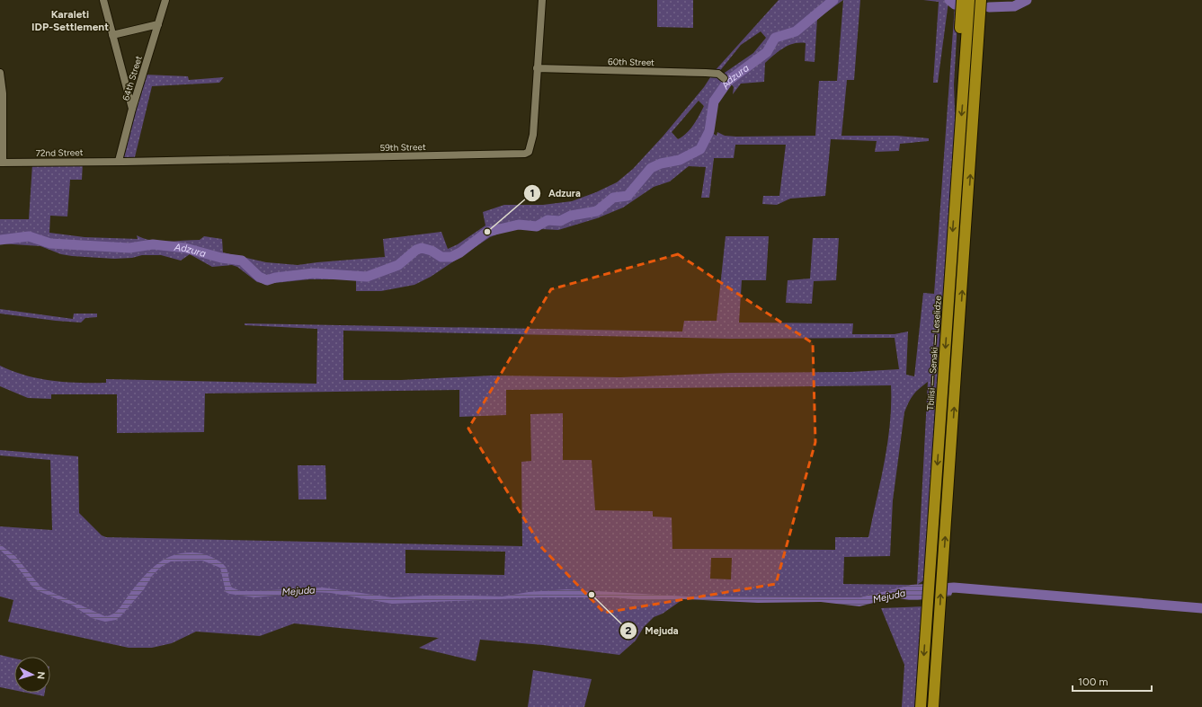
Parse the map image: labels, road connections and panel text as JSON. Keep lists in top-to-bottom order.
{
  "streets": {
    "highway": ["Tbilisi — Senaki — Leselidze"],
    "street": [
      "60th Street",
      "64th Street",
      "59th Street",
      "72nd Street"
    ]
  },
  "crossings": [
    ["60th Street", "59th Street"],
    ["64th Street", "59th Street"],
    ["64th Street", "72nd Street"],
    ["59th Street", "72nd Street"]
  ],
  "districts": ["Karaleti IDP-Settlement"],
  "water": ["Adzura", "Mejuda"],
  "places": ["Adzura", "Mejuda"],
  "scale_bar": "100 m",
  "north": "right"
}
